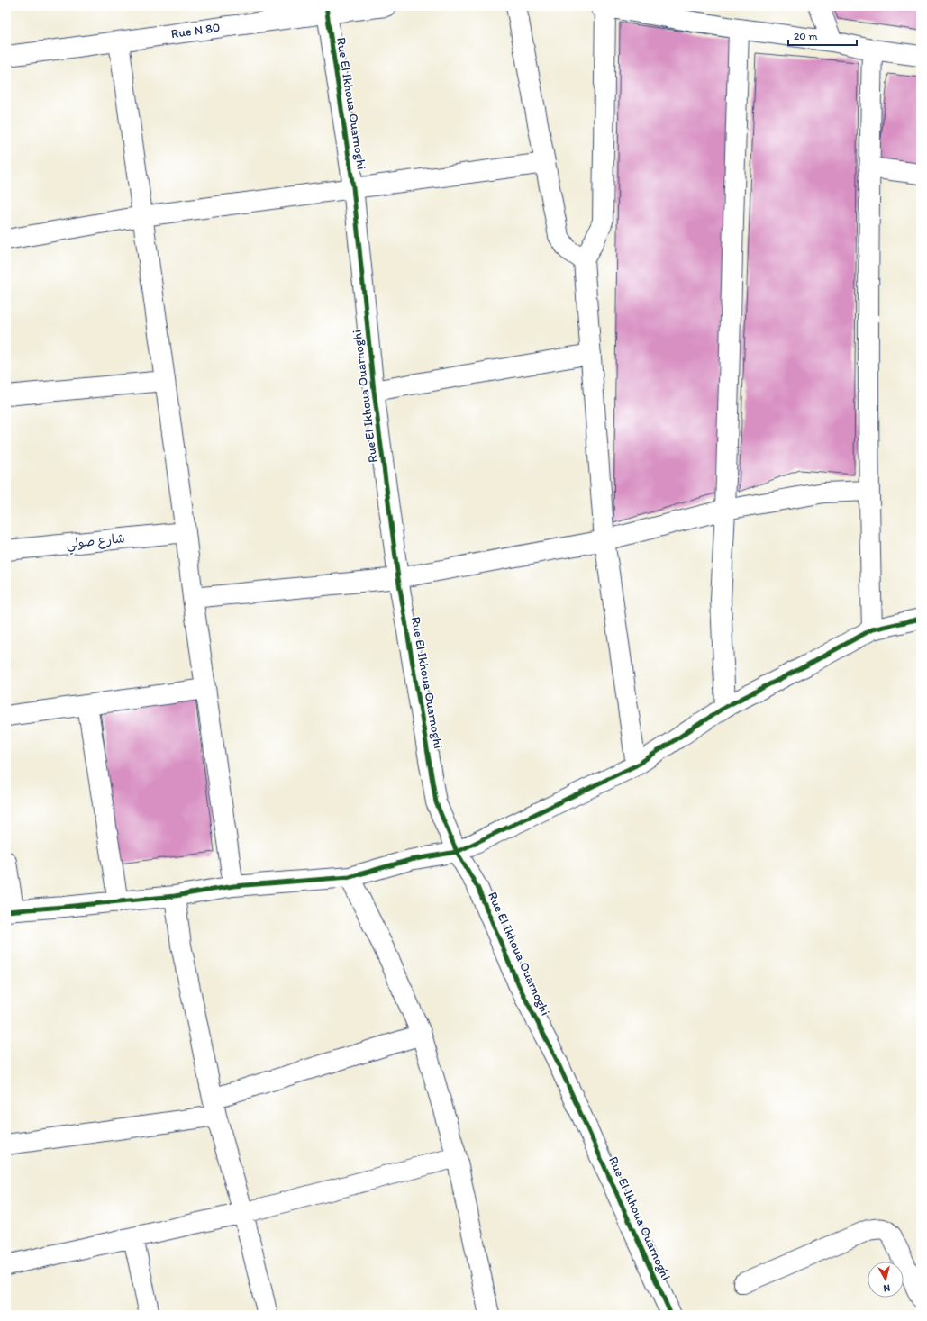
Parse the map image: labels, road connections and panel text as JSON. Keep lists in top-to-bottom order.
{
  "streets": {
    "street": ["Rue N 80", "Rue EI Ikhoua Ouarnoghi", "شارع صولي"]
  },
  "crossings": [
    ["Rue N 80", "Rue EI Ikhoua Ouarnoghi"]
  ],
  "scale_bar": "20 m",
  "north": "bottom"
}
